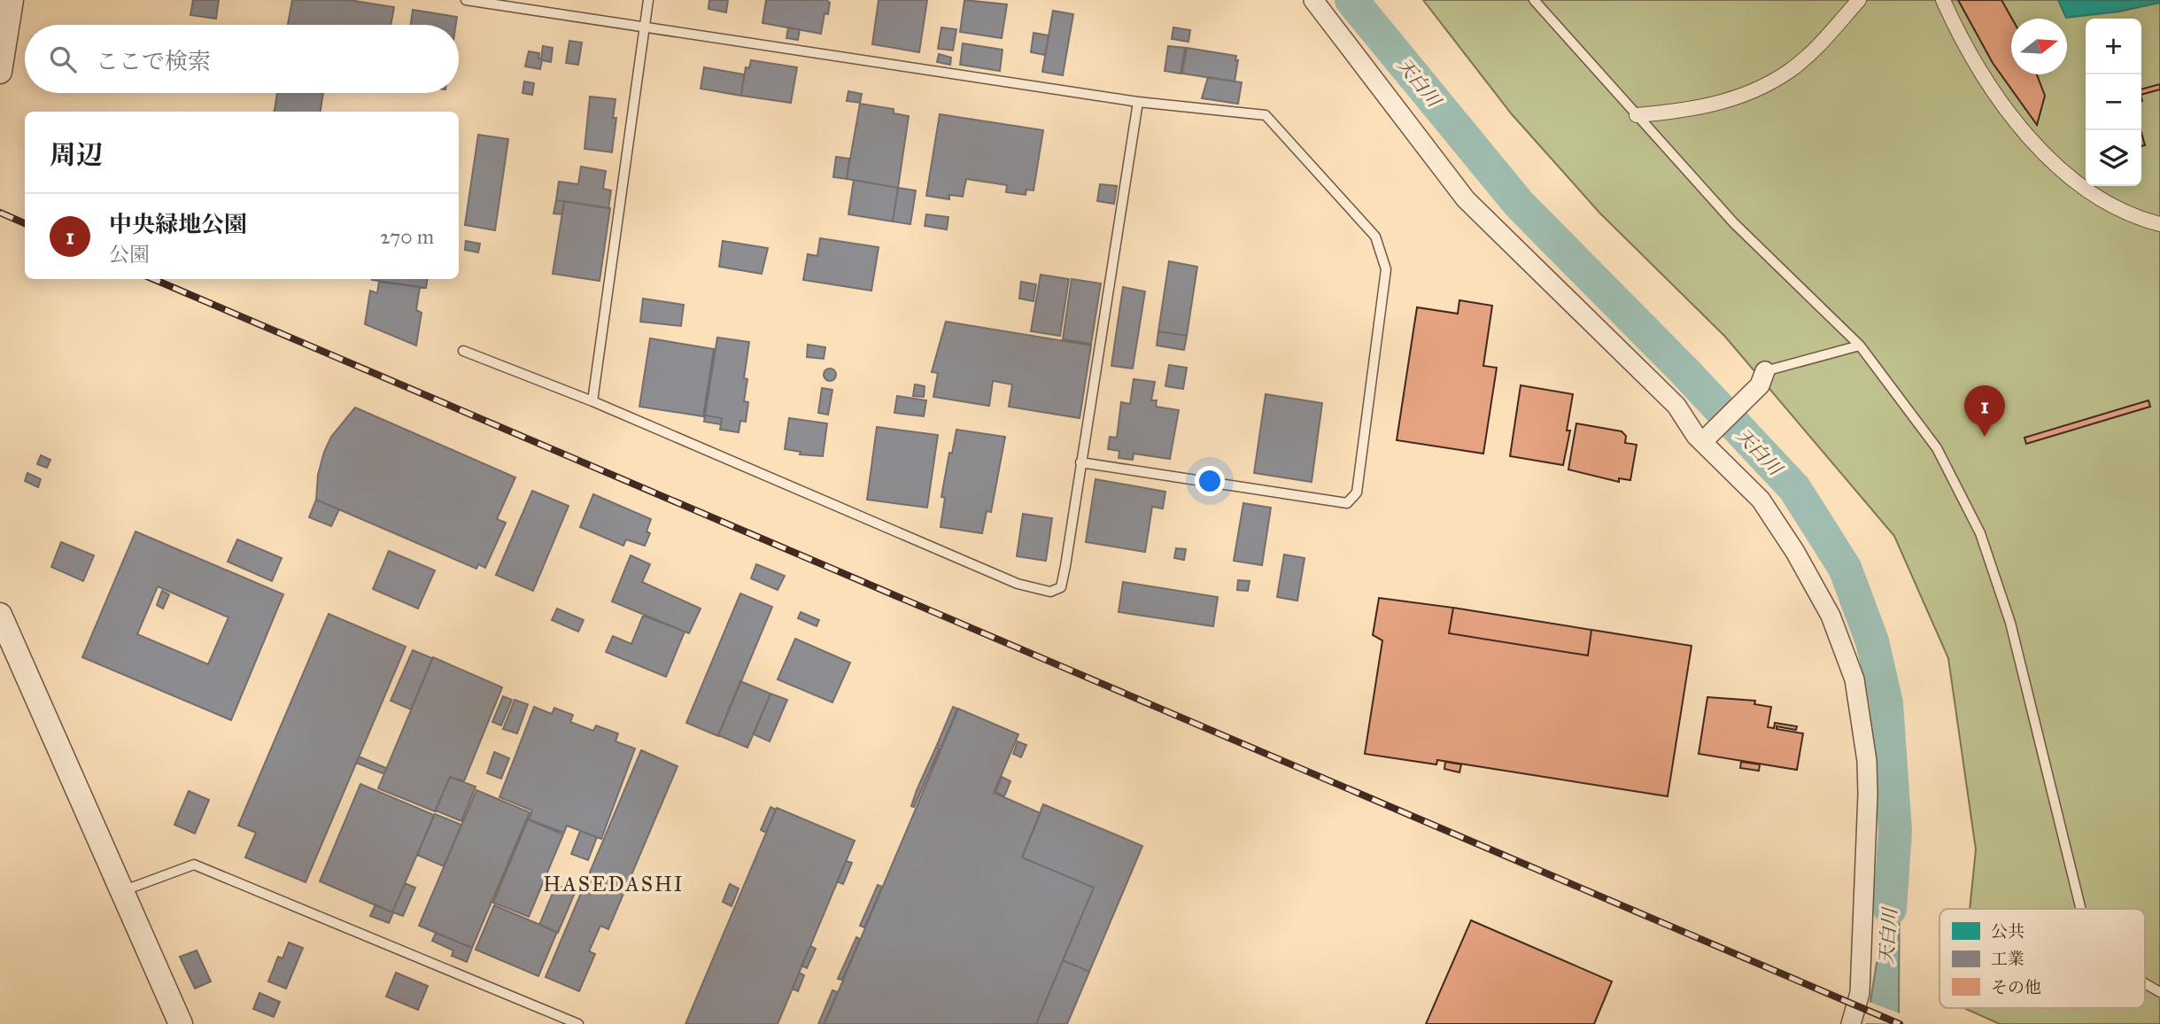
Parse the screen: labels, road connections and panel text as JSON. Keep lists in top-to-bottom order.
{
  "districts": ["HASEDASHI"],
  "water": ["天白川"],
  "legend": ["公共", "工業", "その他"],
  "north": "right",
  "page": {
    "map_buttons": ["+", "−"],
    "search": "ここで検索",
    "heading": "周辺",
    "list": [
      {
        "mark": "1",
        "name": "中央緑地公園",
        "note": "公園",
        "value": "270 m"
      }
    ],
    "pins": "1"
  }
}
